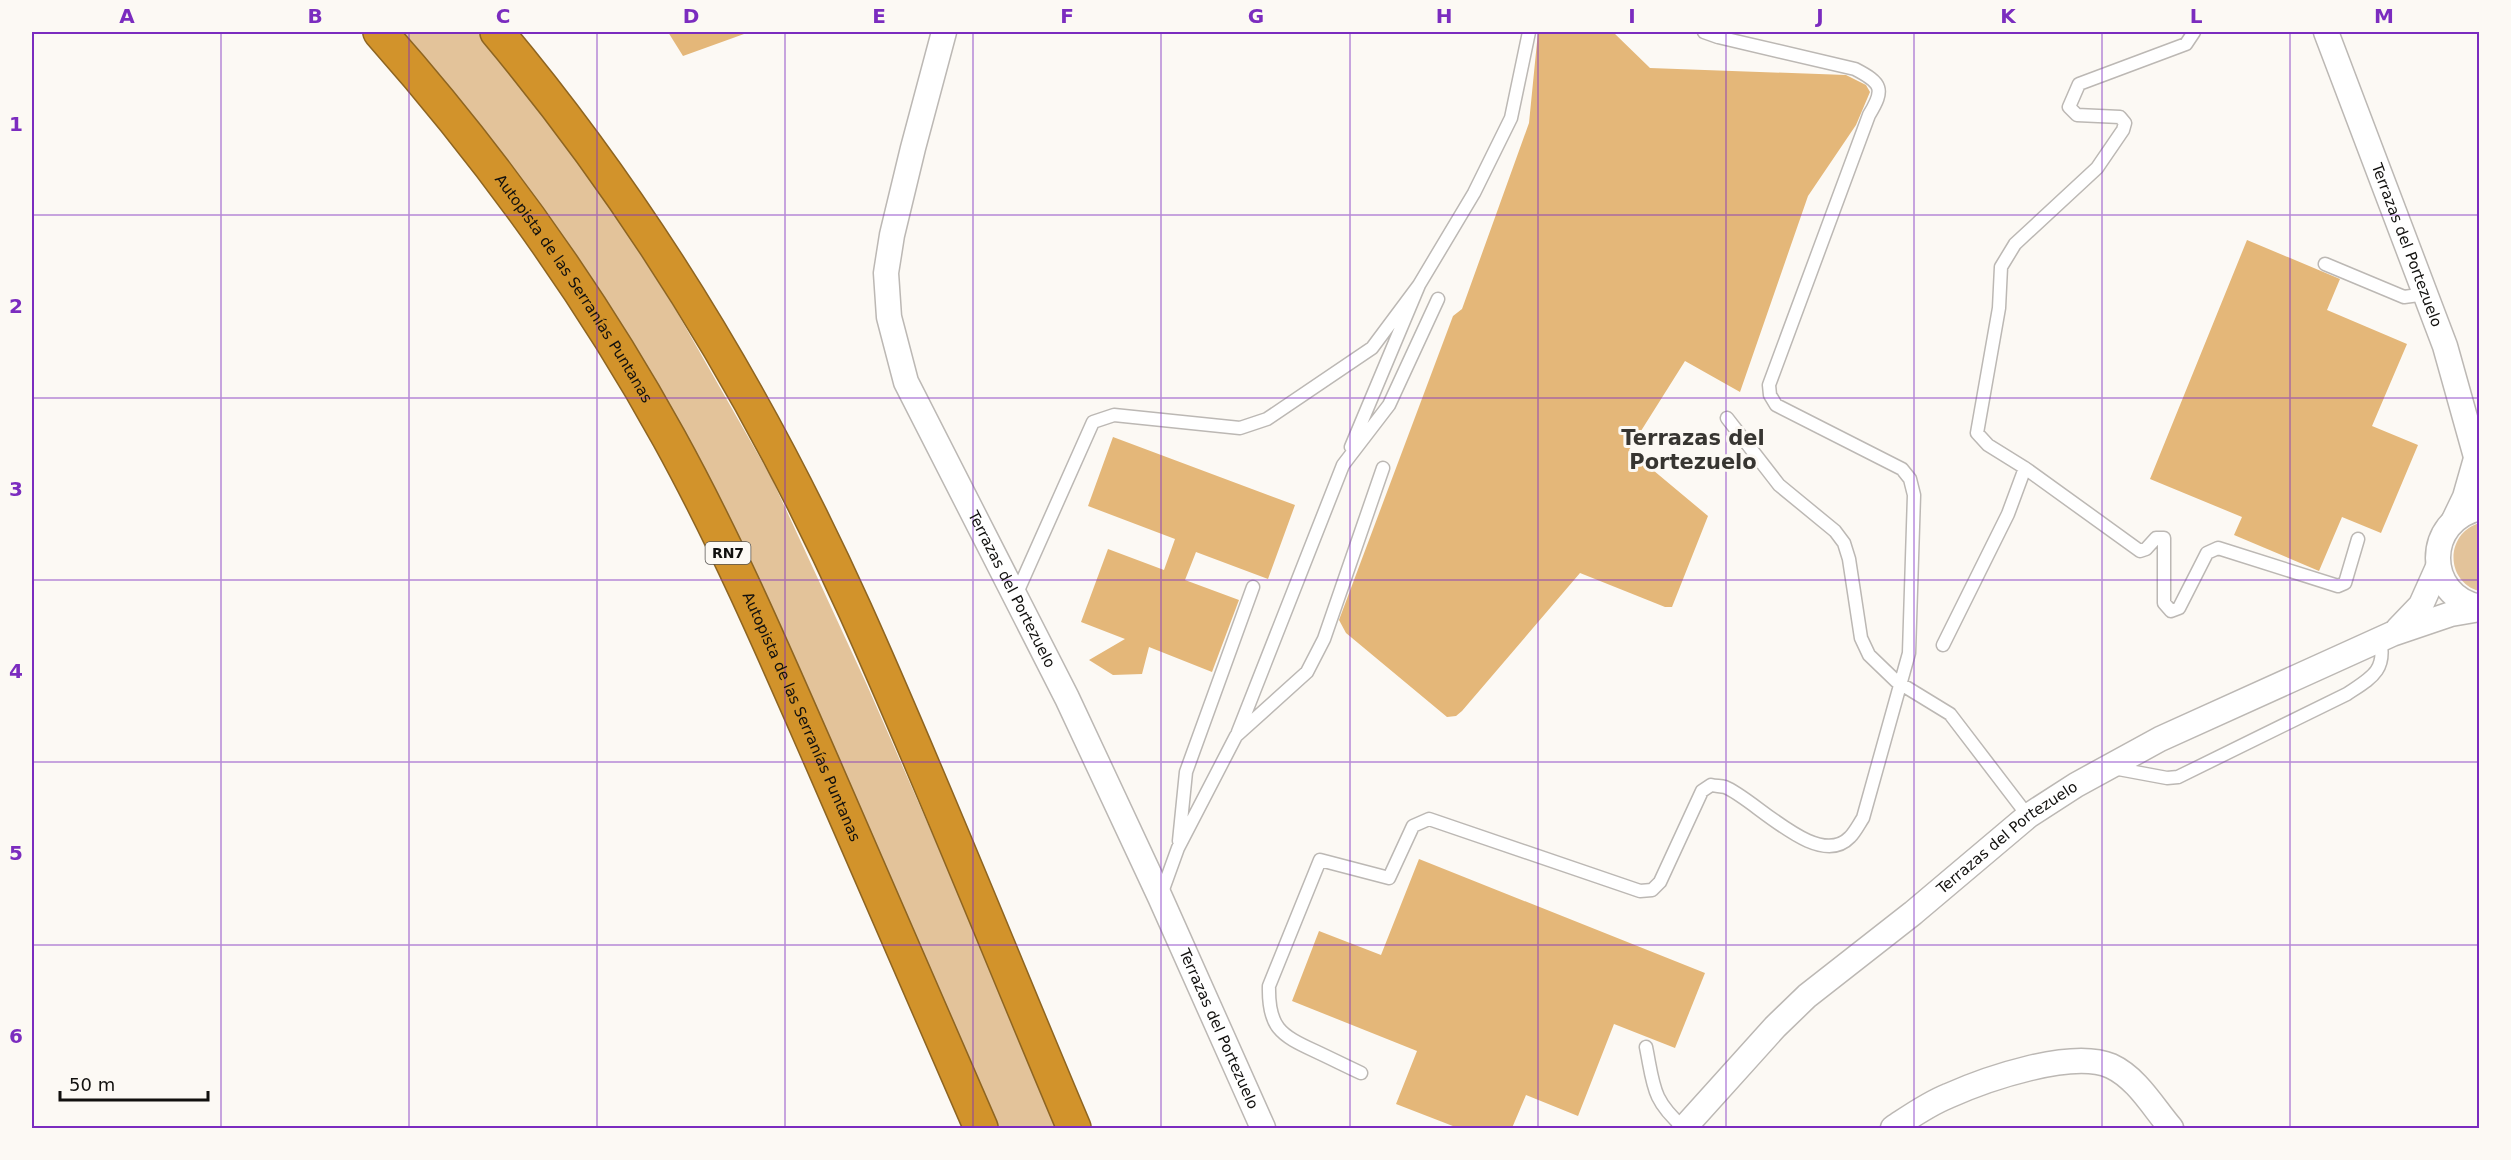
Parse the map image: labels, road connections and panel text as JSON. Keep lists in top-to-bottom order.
{
  "streets": {
    "highway": ["Autopista de las Serranías Puntanas", "RN7"],
    "street": ["Terrazas del Portezuelo"]
  },
  "districts": ["Terrazas del Portezuelo"],
  "scale_bar": "50 m",
  "grid": {
    "columns": [
      "A",
      "B",
      "C",
      "D",
      "E",
      "F",
      "G",
      "H",
      "I",
      "J",
      "K",
      "L",
      "M"
    ],
    "rows": [
      "1",
      "2",
      "3",
      "4",
      "5",
      "6"
    ]
  }
}
